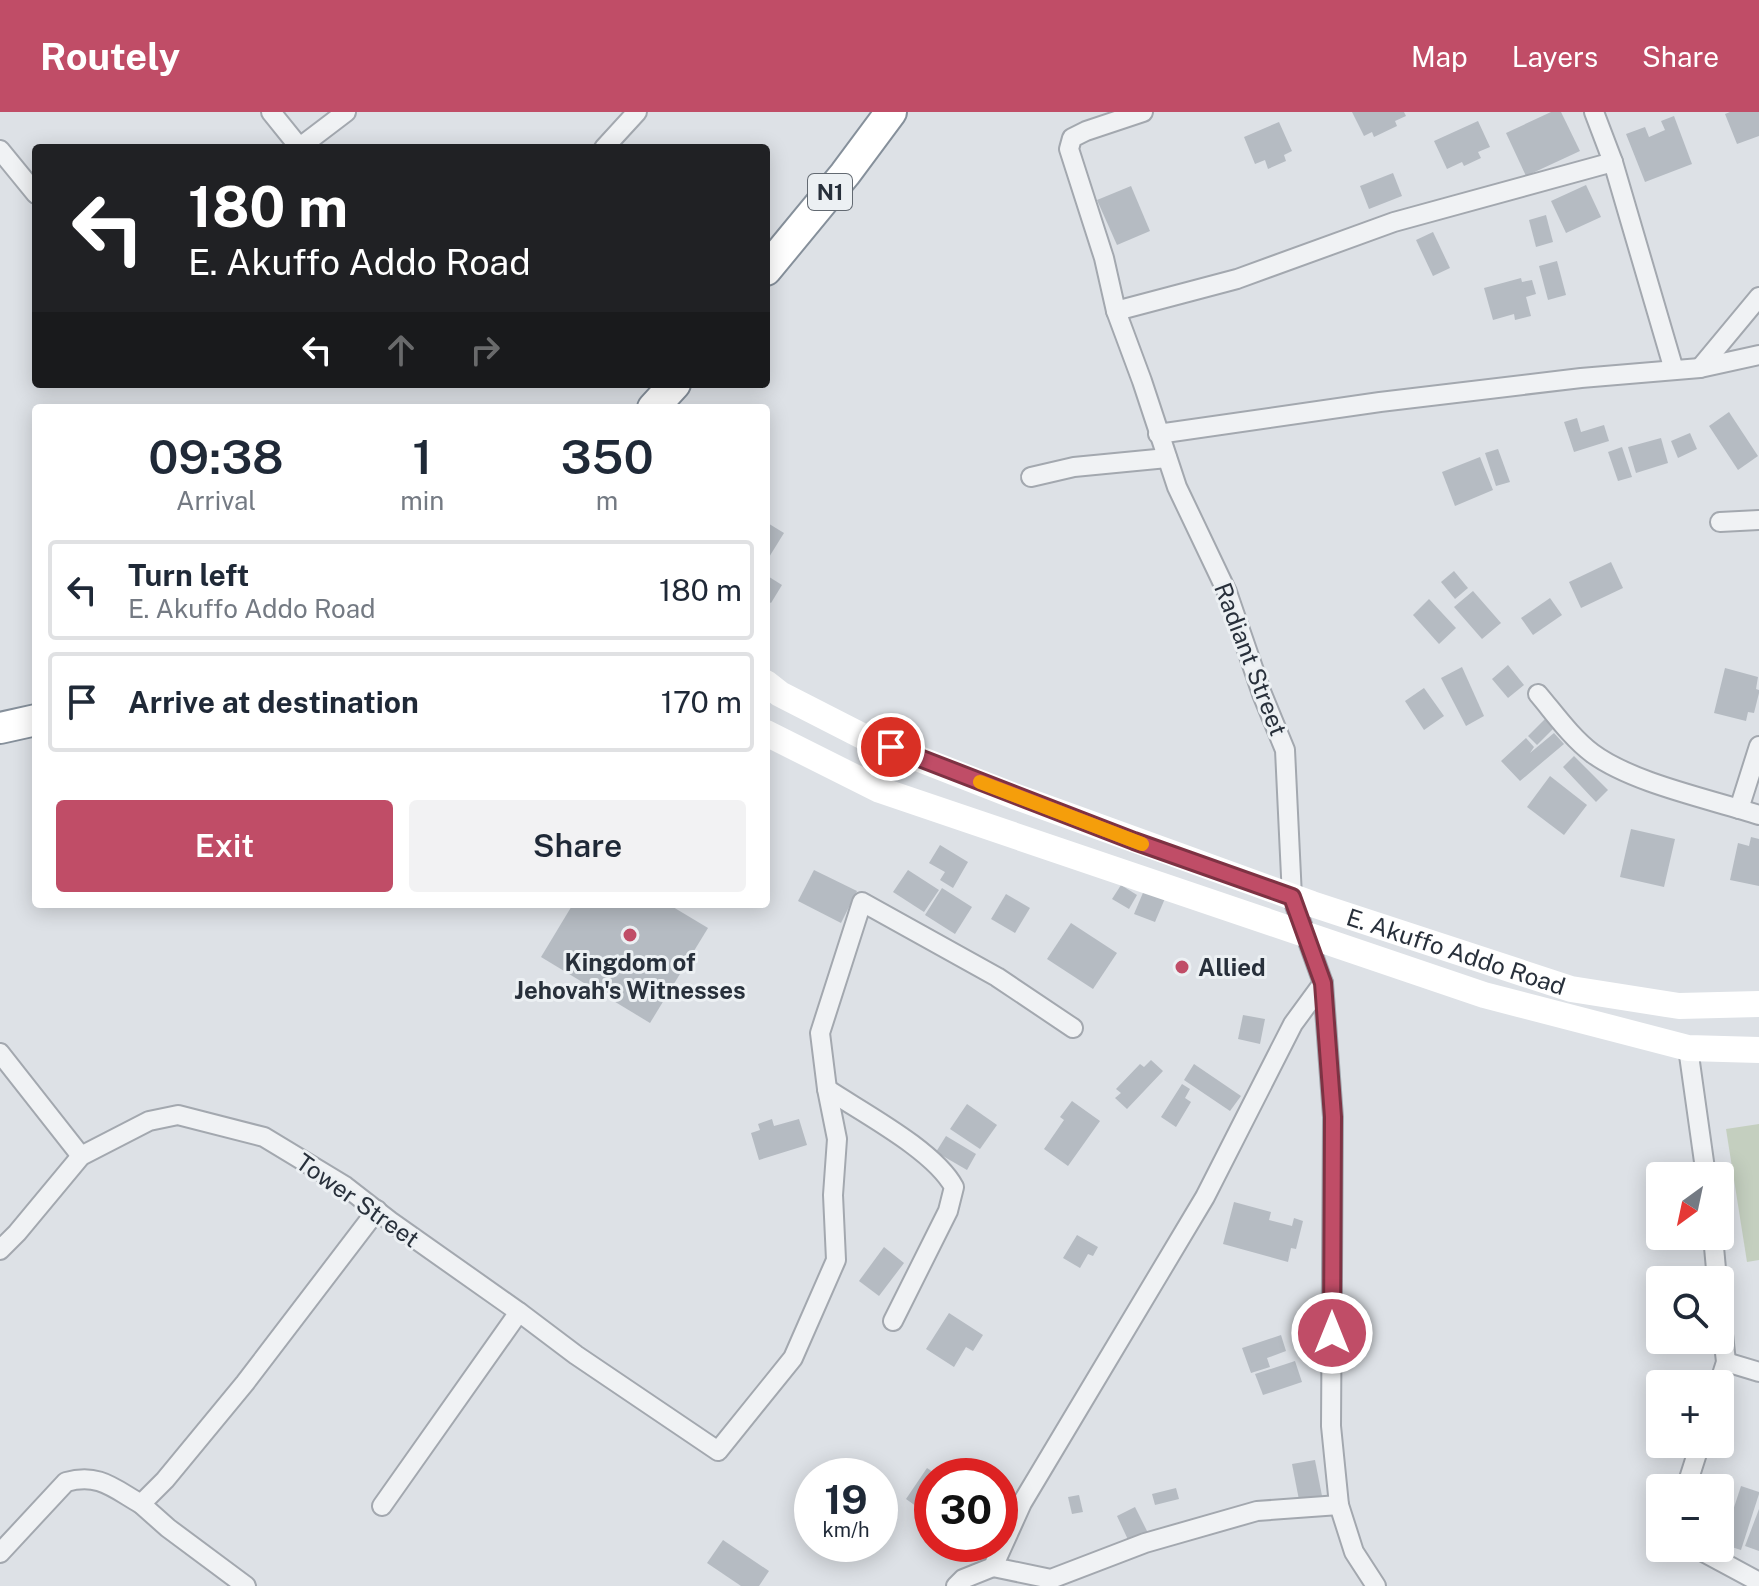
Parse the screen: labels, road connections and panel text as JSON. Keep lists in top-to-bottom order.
{
  "streets": {
    "highway": ["N1"],
    "main road": ["E. Akuffo Addo Road"],
    "street": ["Radiant Street", "Tower Street"]
  },
  "crossings": [
    ["Radiant Street", "E. Akuffo Addo Road"]
  ],
  "places": ["Kingdom of Jehovah's Witnesses", "Allied"],
  "north": "bottom left",
  "page": {
    "header": "Routely",
    "nav": ["Map", "Layers", "Share"],
    "turn": ["180 m", "E. Akuffo Addo Road"],
    "eta": [
      "09:38",
      "Arrival",
      "1",
      "min",
      "350",
      "m"
    ],
    "list": [
      {
        "name": "Turn left",
        "note": "E. Akuffo Addo Road",
        "value": "180 m"
      },
      {
        "name": "Arrive at destination",
        "value": "170 m"
      }
    ],
    "buttons": ["Exit", "Share"],
    "map_buttons": ["+", "−"],
    "speed": "19 km/h",
    "limit": "30"
  }
}
